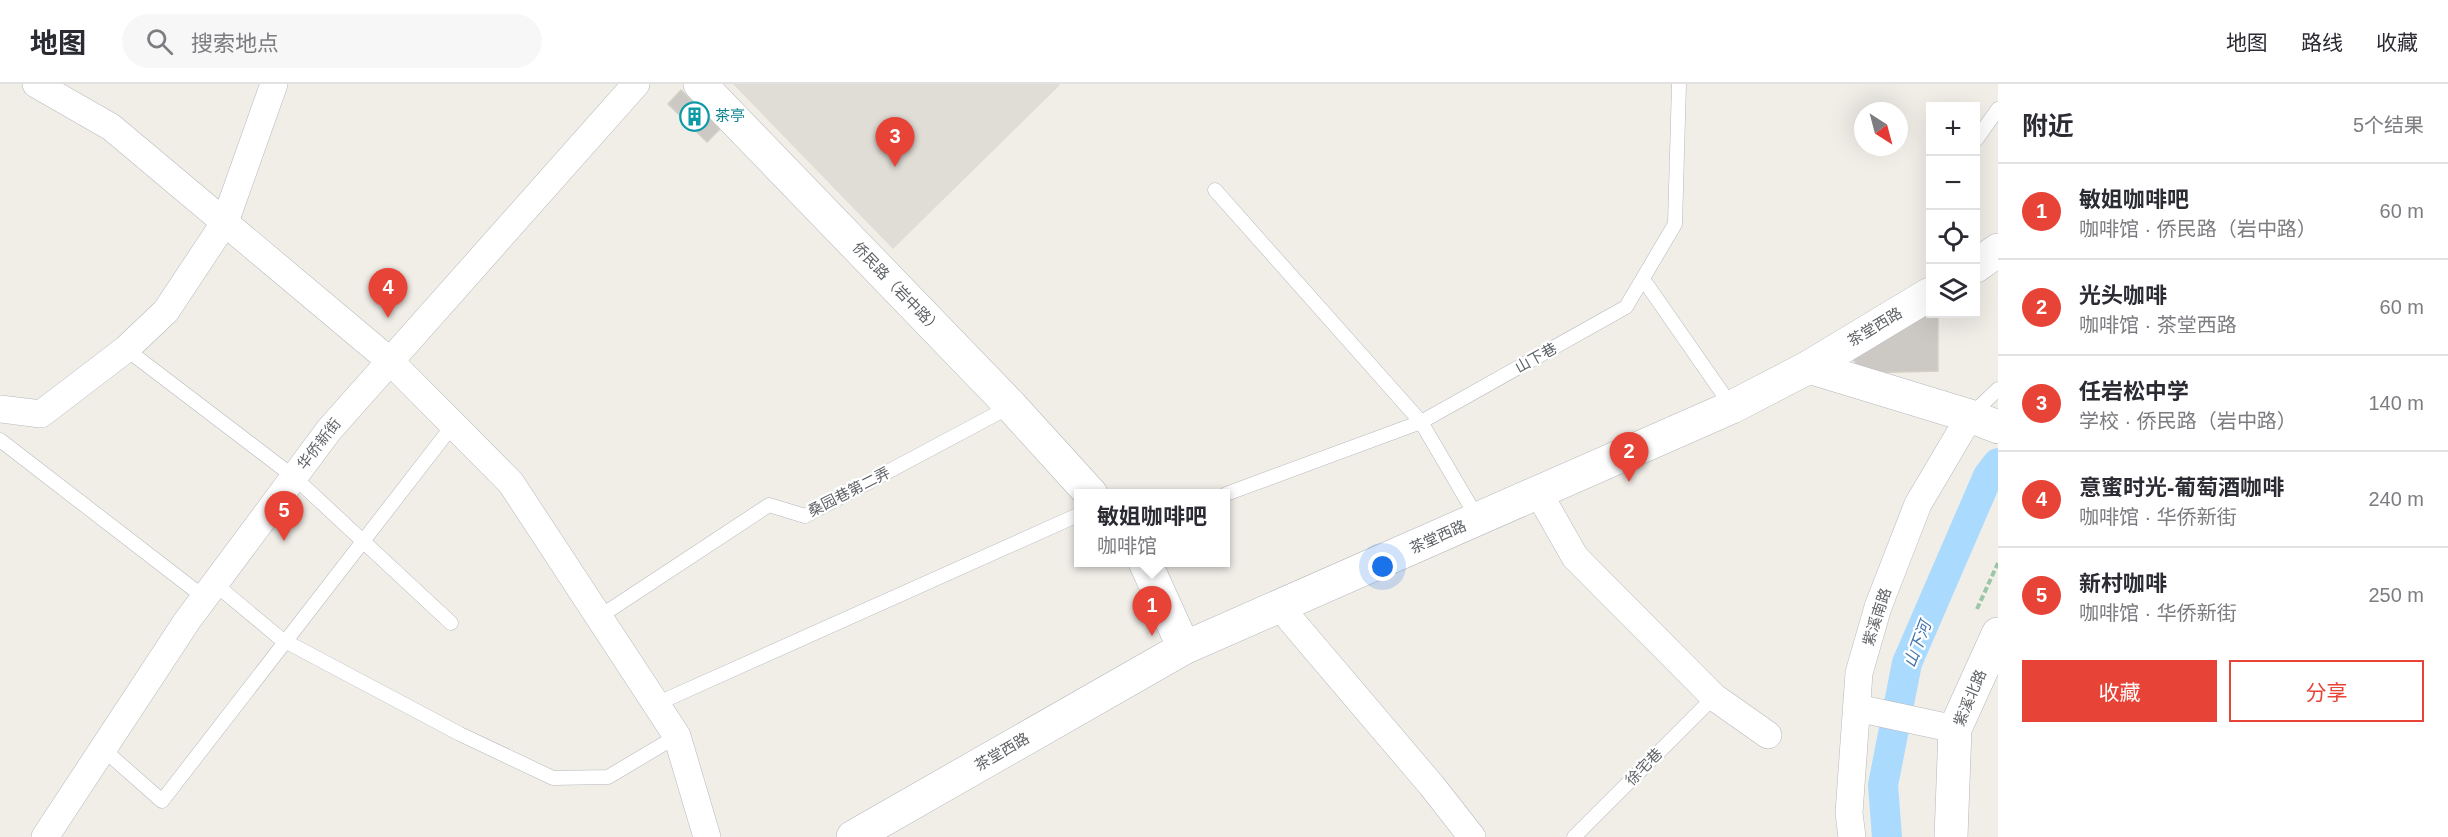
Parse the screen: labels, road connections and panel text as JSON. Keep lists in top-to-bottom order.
{
  "streets": {
    "street": [
      "侨民路（岩中路）",
      "茶堂西路",
      "华侨新街",
      "紫溪南路",
      "紫溪北路"
    ],
    "lane": ["山下巷", "桑园巷第二弄", "徐宅巷"]
  },
  "crossings": [
    ["侨民路（岩中路）", "桑园巷第二弄"]
  ],
  "water": ["山下河"],
  "places": {
    "building": ["茶亭"]
  },
  "north": "bottom right",
  "page": {
    "header": "地图",
    "search": "搜索地点",
    "nav": ["地图", "路线", "收藏"],
    "heading": ["附近", "5个结果"],
    "map_buttons": ["+", "−"],
    "pins": [
      "3",
      "4",
      "2",
      "5",
      "1"
    ],
    "list": [
      {
        "mark": "1",
        "name": "敏姐咖啡吧",
        "note": "咖啡馆 · 侨民路（岩中路）",
        "value": "60 m"
      },
      {
        "mark": "2",
        "name": "光头咖啡",
        "note": "咖啡馆 · 茶堂西路",
        "value": "60 m"
      },
      {
        "mark": "3",
        "name": "任岩松中学",
        "note": "学校 · 侨民路（岩中路）",
        "value": "140 m"
      },
      {
        "mark": "4",
        "name": "意蜜时光-葡萄酒咖啡",
        "note": "咖啡馆 · 华侨新街",
        "value": "240 m"
      },
      {
        "mark": "5",
        "name": "新村咖啡",
        "note": "咖啡馆 · 华侨新街",
        "value": "250 m"
      }
    ],
    "popup": ["敏姐咖啡吧", "咖啡馆"],
    "buttons": ["收藏", "分享"]
  }
}
